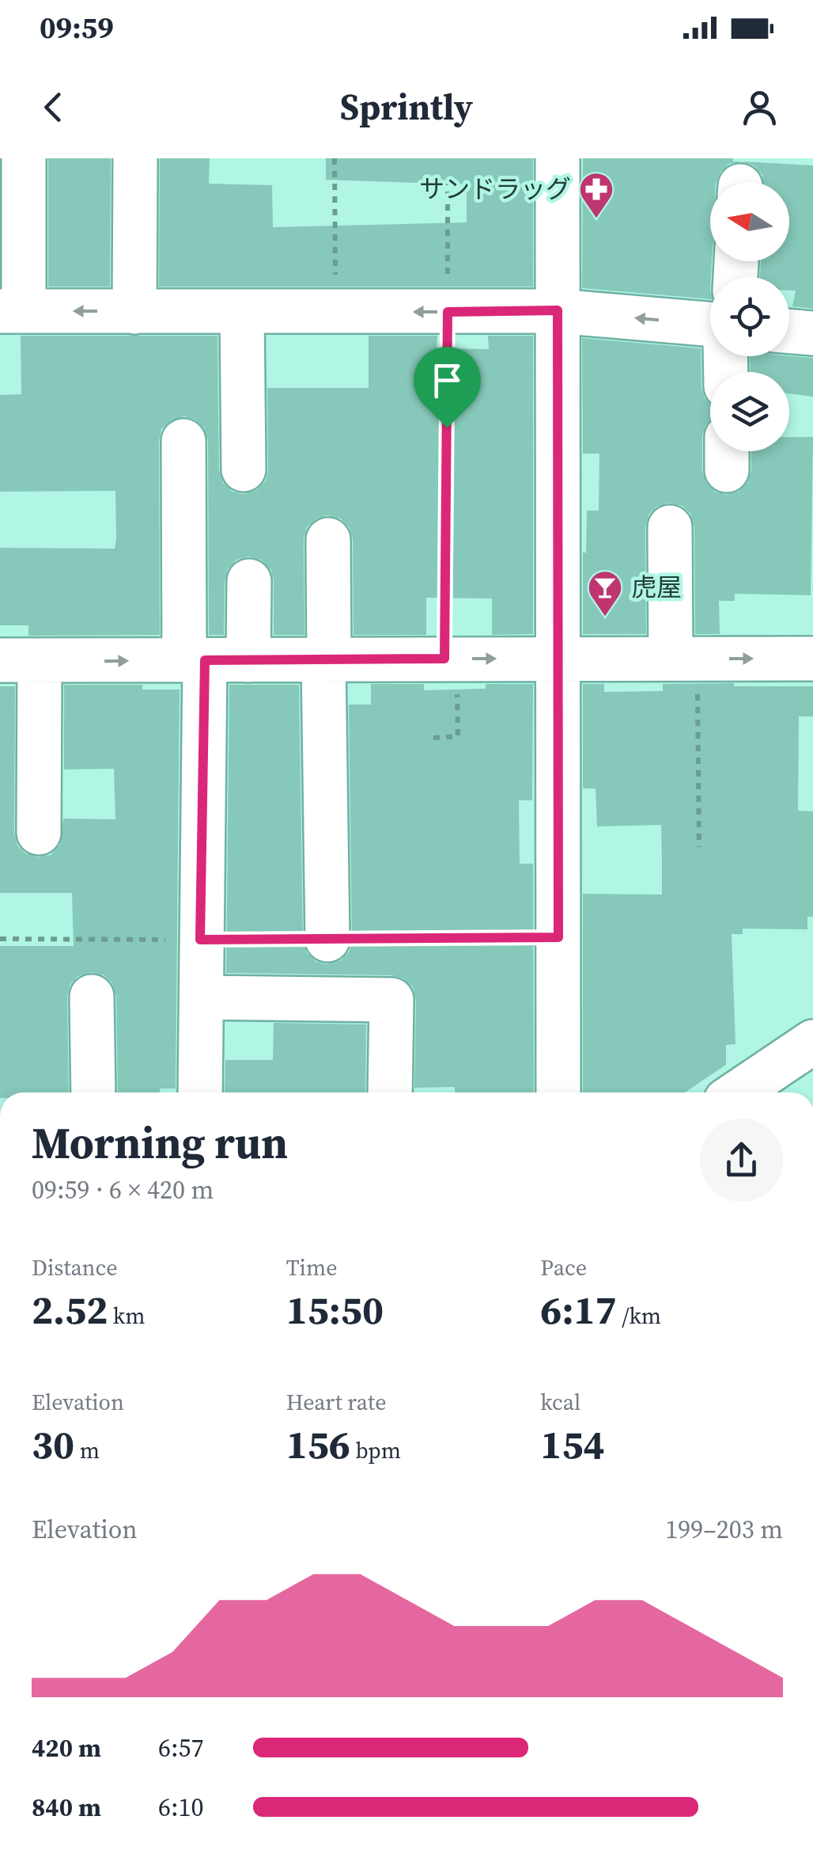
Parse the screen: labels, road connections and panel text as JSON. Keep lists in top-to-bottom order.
{
  "places": {
    "pharmacy": ["サンドラッグ"],
    "bar": ["虎屋"]
  },
  "north": "left",
  "page": {
    "status": "09:59",
    "header": "Sprintly",
    "heading": ["Morning run", "09:59 · 6 × 420 m"],
    "stats": [
      ["Distance", "2.52 km"],
      ["Time", "15:50"],
      ["Pace", "6:17 /km"],
      ["Elevation", "30 m"],
      ["Heart rate", "156 bpm"],
      ["kcal", "154"]
    ],
    "chart": ["Elevation", "199–203 m"],
    "list": [
      {
        "name": "420 m",
        "note": "6:57"
      },
      {
        "name": "840 m",
        "note": "6:10"
      }
    ]
  }
}
